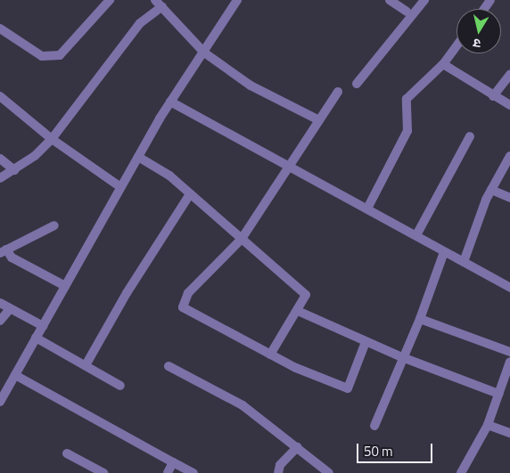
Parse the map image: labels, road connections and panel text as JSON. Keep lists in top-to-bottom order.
{
  "scale_bar": "50 m",
  "north": "bottom"
}
